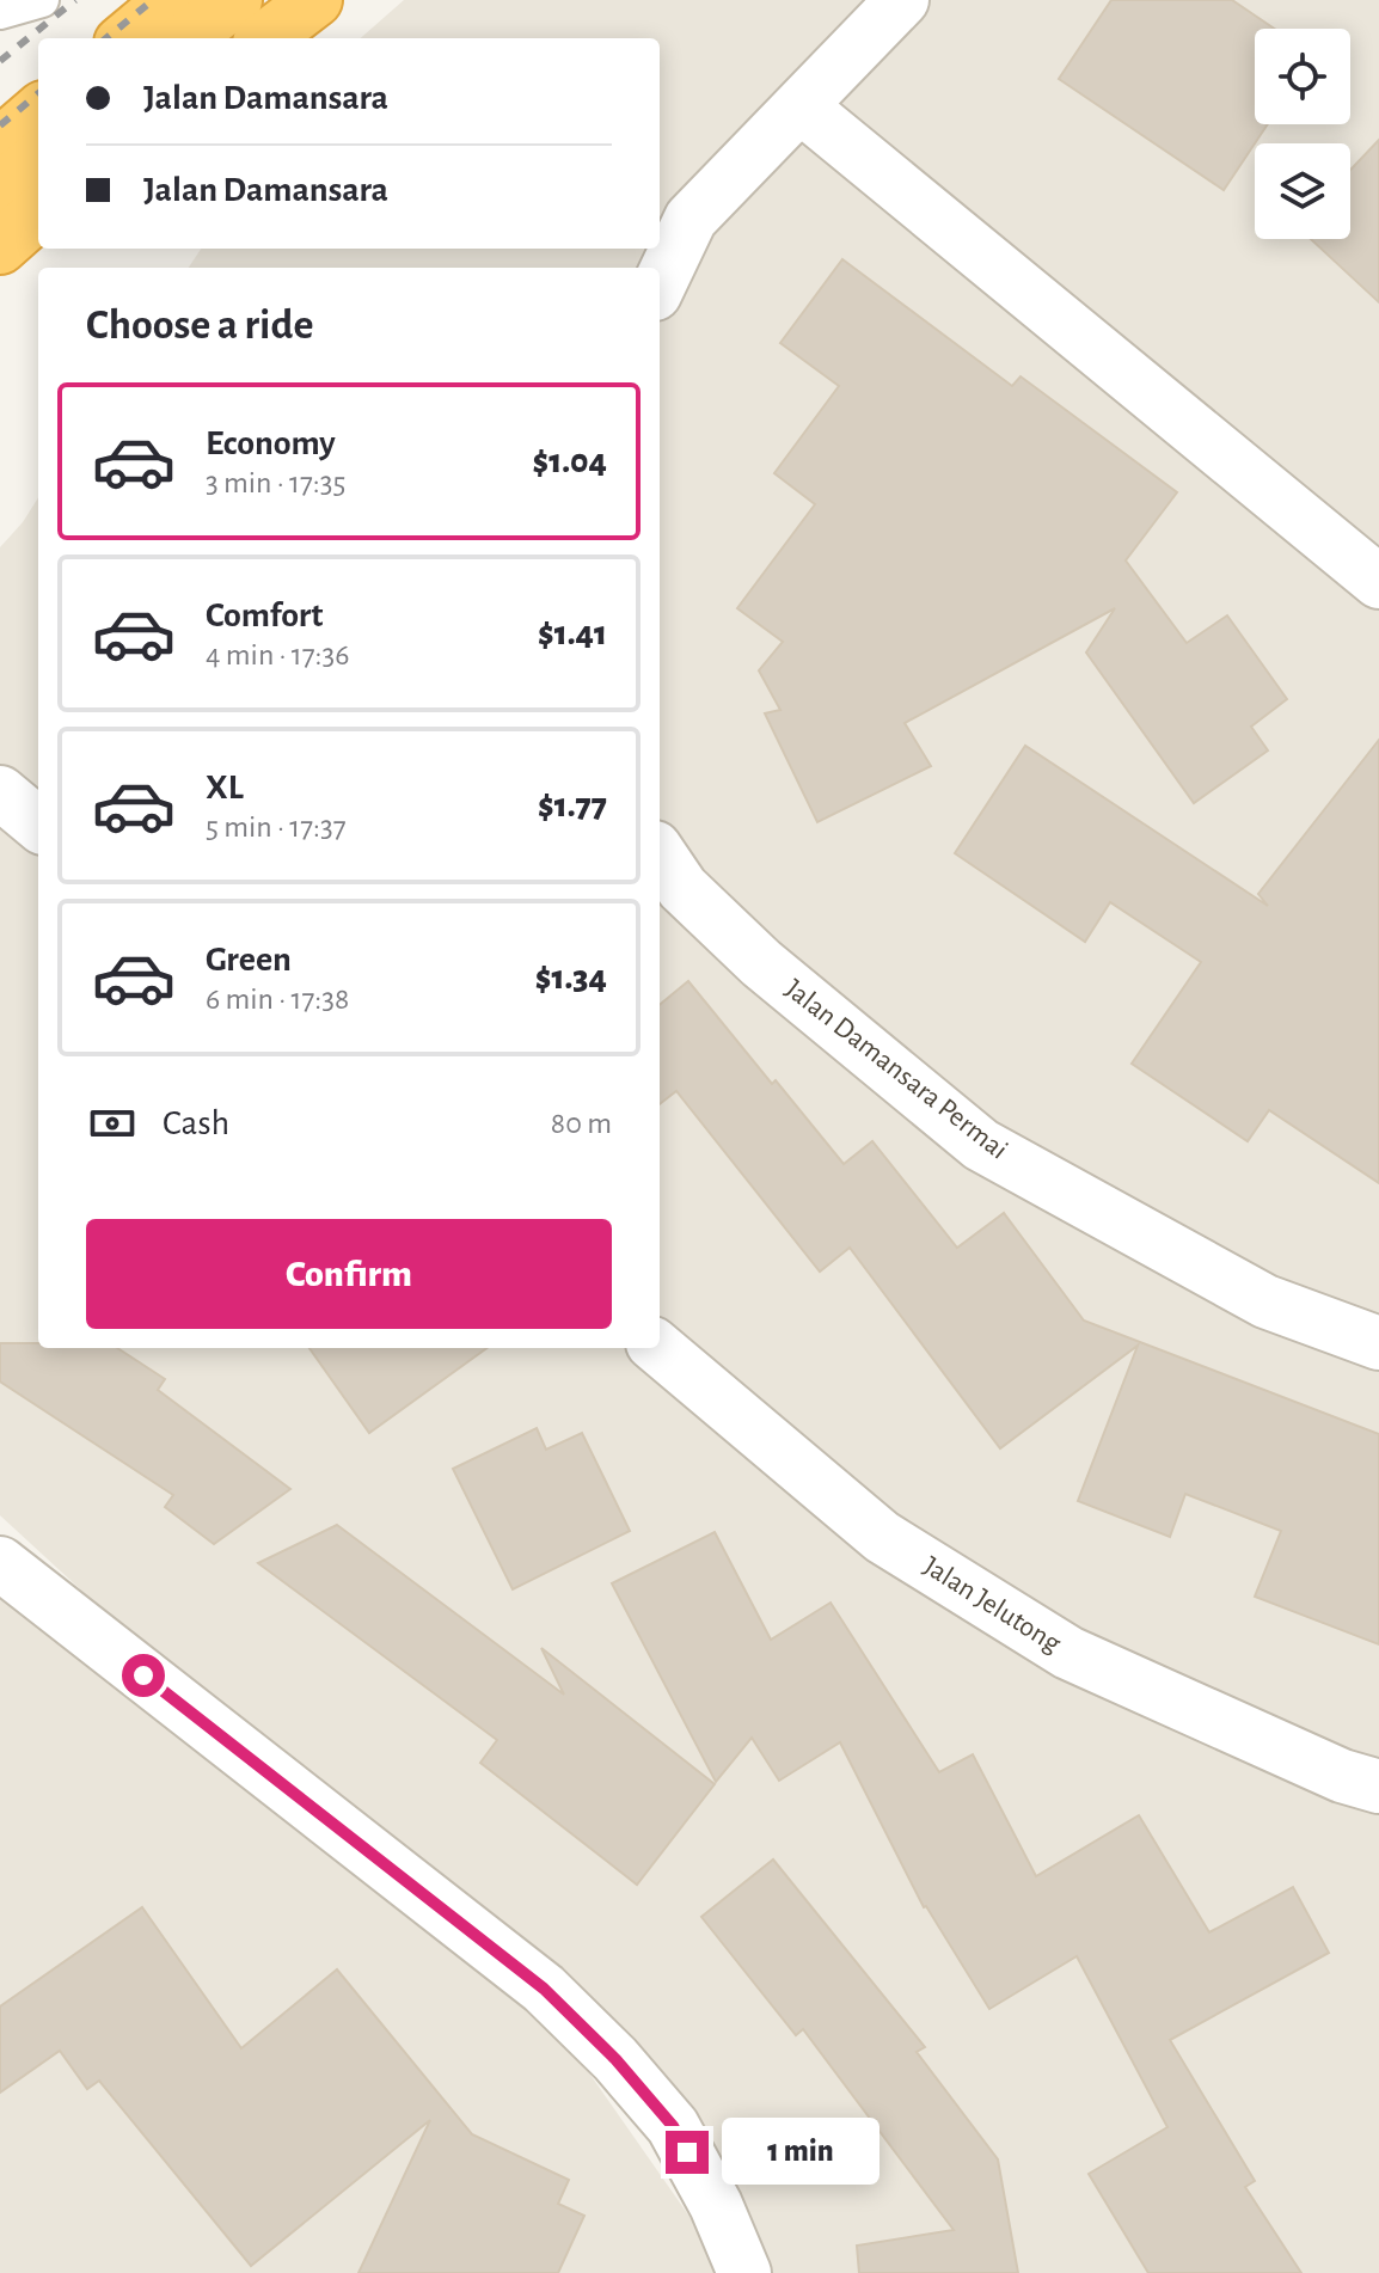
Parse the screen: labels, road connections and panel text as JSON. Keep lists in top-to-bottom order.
{
  "streets": {
    "street": ["Jalan Damansara Permai", "Jalan Jelutong"]
  },
  "page": {
    "banner": ["Jalan Damansara", "Jalan Damansara"],
    "heading": "Choose a ride",
    "list": [
      {
        "name": "Economy",
        "note": "3 min · 17:35",
        "value": "$1.04"
      },
      {
        "name": "Comfort",
        "note": "4 min · 17:36",
        "value": "$1.41"
      },
      {
        "name": "XL",
        "note": "5 min · 17:37",
        "value": "$1.77"
      },
      {
        "name": "Green",
        "note": "6 min · 17:38",
        "value": "$1.34"
      }
    ],
    "pay": ["Cash", "80 m"],
    "buttons": "Confirm",
    "bubble": "1 min"
  }
}
